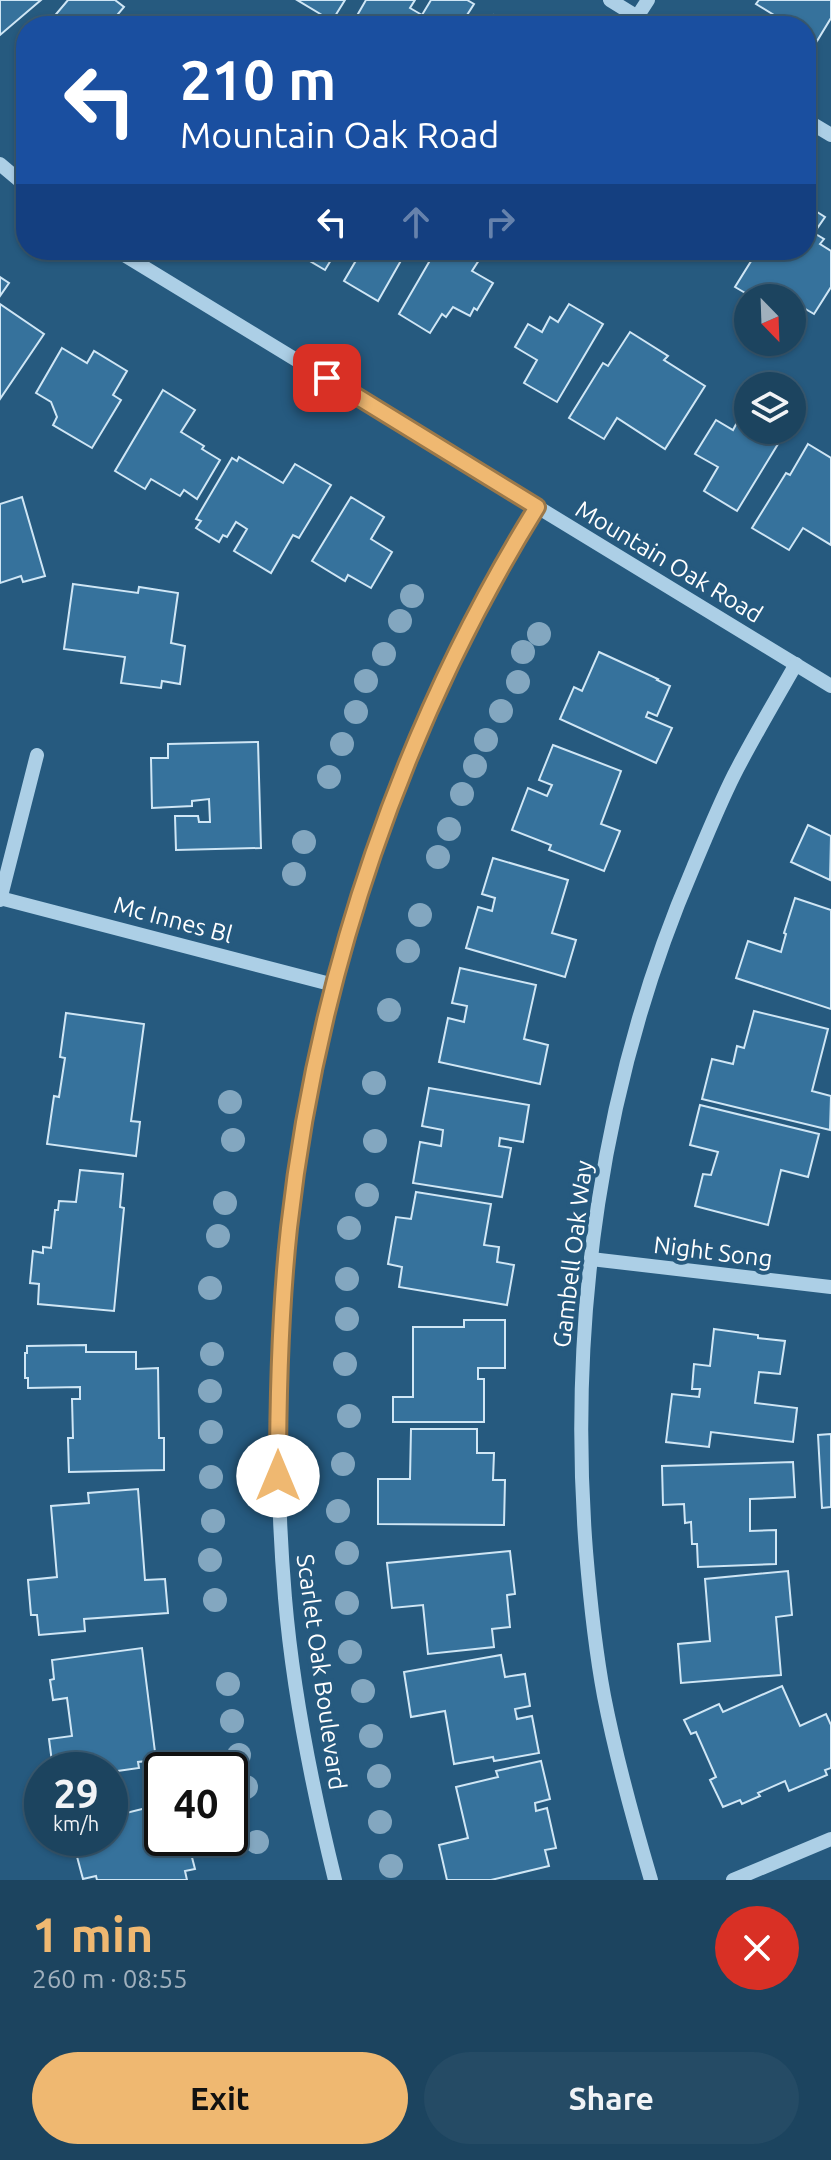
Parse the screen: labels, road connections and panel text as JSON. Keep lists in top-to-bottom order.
{
  "streets": {
    "street": [
      "Mountain Oak Road",
      "Mc Innes Bl",
      "Night Song",
      "Gambell Oak Way",
      "Scarlet Oak Boulevard"
    ]
  },
  "crossings": [
    ["Mountain Oak Road", "Gambell Oak Way"],
    ["Mountain Oak Road", "Scarlet Oak Boulevard"],
    ["Mc Innes Bl", "Scarlet Oak Boulevard"],
    ["Night Song", "Gambell Oak Way"]
  ],
  "north": "bottom right",
  "page": {
    "turn": ["210 m", "Mountain Oak Road"],
    "speed": "29 km/h",
    "limit": "40",
    "heading": ["1 min", "260 m · 08:55"],
    "buttons": ["Exit", "Share"]
  }
}
